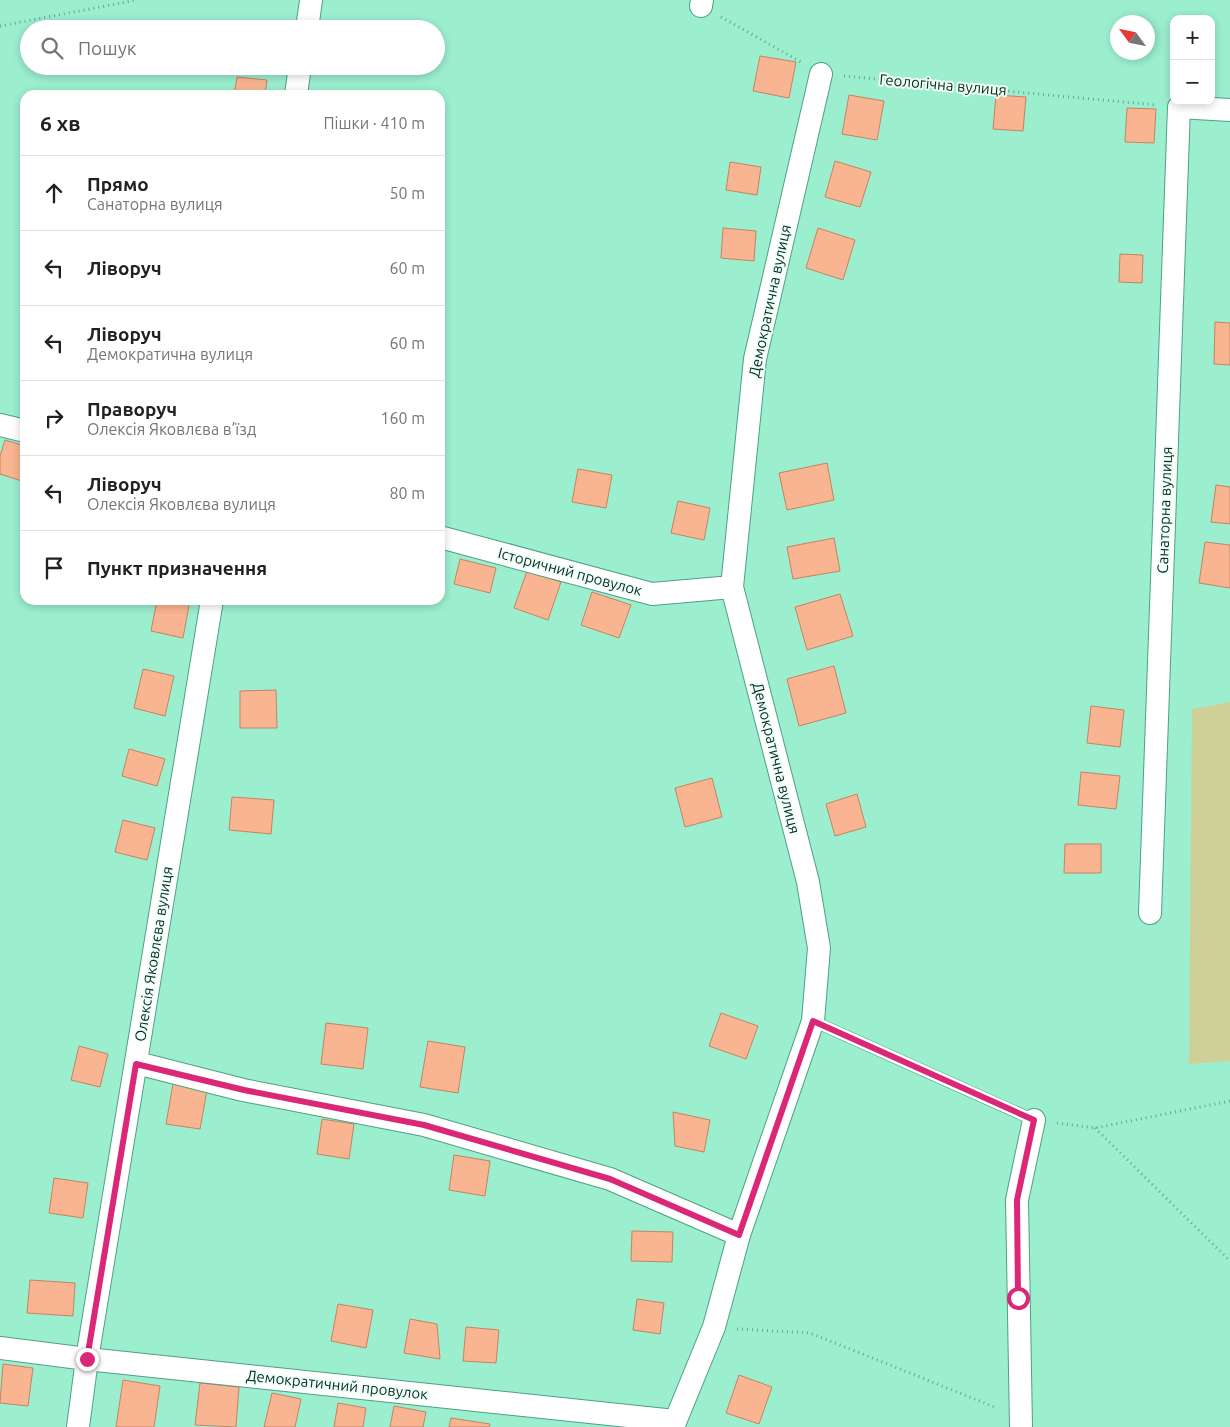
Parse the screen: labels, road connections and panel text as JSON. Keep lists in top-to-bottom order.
{
  "streets": {
    "street": [
      "Демократична вулиця",
      "Санаторна вулиця",
      "Історичний провулок",
      "Олексія Яковлєва вулиця",
      "Демократичний провулок"
    ],
    "path": ["Геологічна вулиця"]
  },
  "crossings": [
    ["Геологічна вулиця", "Демократична вулиця"],
    ["Геологічна вулиця", "Санаторна вулиця"],
    ["Демократична вулиця", "Історичний провулок"],
    ["Демократична вулиця", "Демократичний провулок"],
    ["Олексія Яковлєва вулиця", "Демократичний провулок"]
  ],
  "north": "top left",
  "page": {
    "map_buttons": ["+", "−"],
    "search": "Пошук",
    "heading": ["6 хв", "Пішки · 410 m"],
    "list": [
      ["Прямо", "Санаторна вулиця", "50 m"],
      ["Ліворуч", "60 m"],
      ["Ліворуч", "Демократична вулиця", "60 m"],
      ["Праворуч", "Олексія Яковлєва в’їзд", "160 m"],
      ["Ліворуч", "Олексія Яковлєва вулиця", "80 m"],
      "Пункт призначення"
    ]
  }
}
